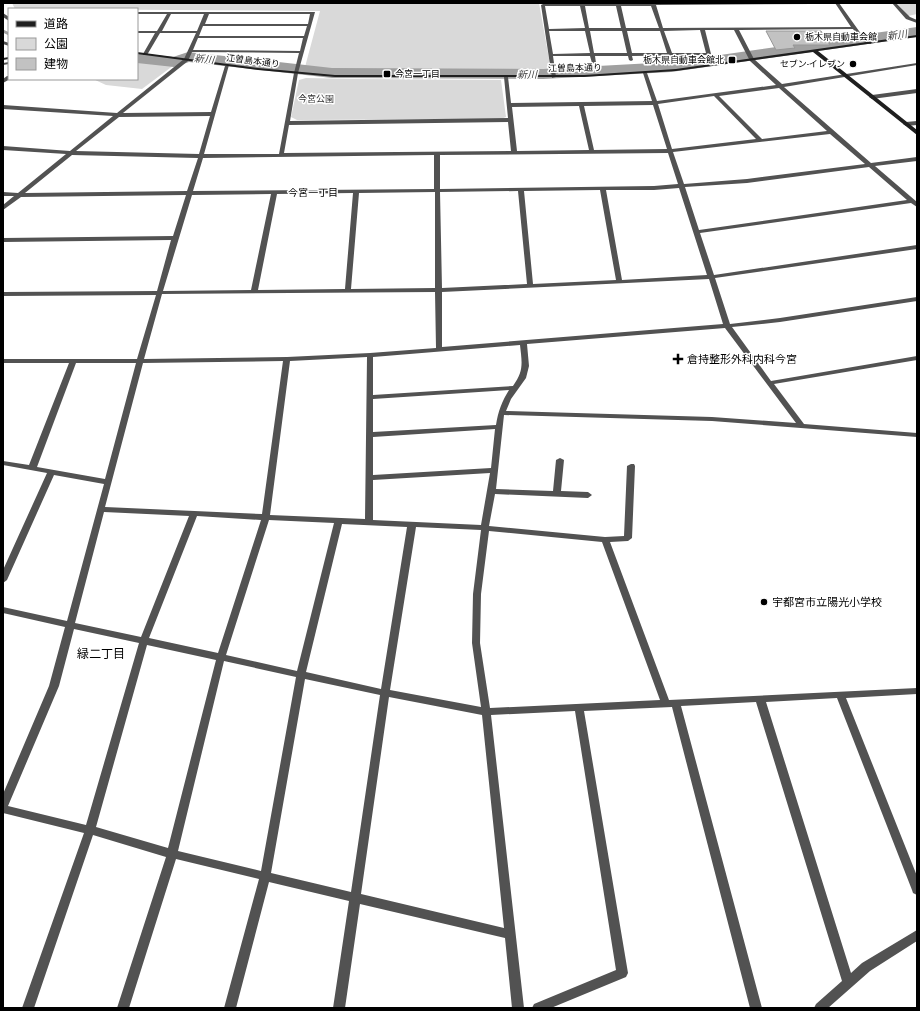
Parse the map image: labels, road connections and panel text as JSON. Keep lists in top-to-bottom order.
{
  "streets": {
    "street": ["江曽島本通り"]
  },
  "districts": ["今宮一丁目", "緑二丁目"],
  "water": ["新川"],
  "parks": ["今宮公園"],
  "places": {
    "other": ["栃木県自動車会館", "セブン-イレブン", "宇都宮市立陽光小学校"],
    "transit": ["栃木県自動車会館北", "今宮一丁目"],
    "health": ["倉持整形外科内科今宮"]
  },
  "legend": ["道路", "公園", "建物"]
}
